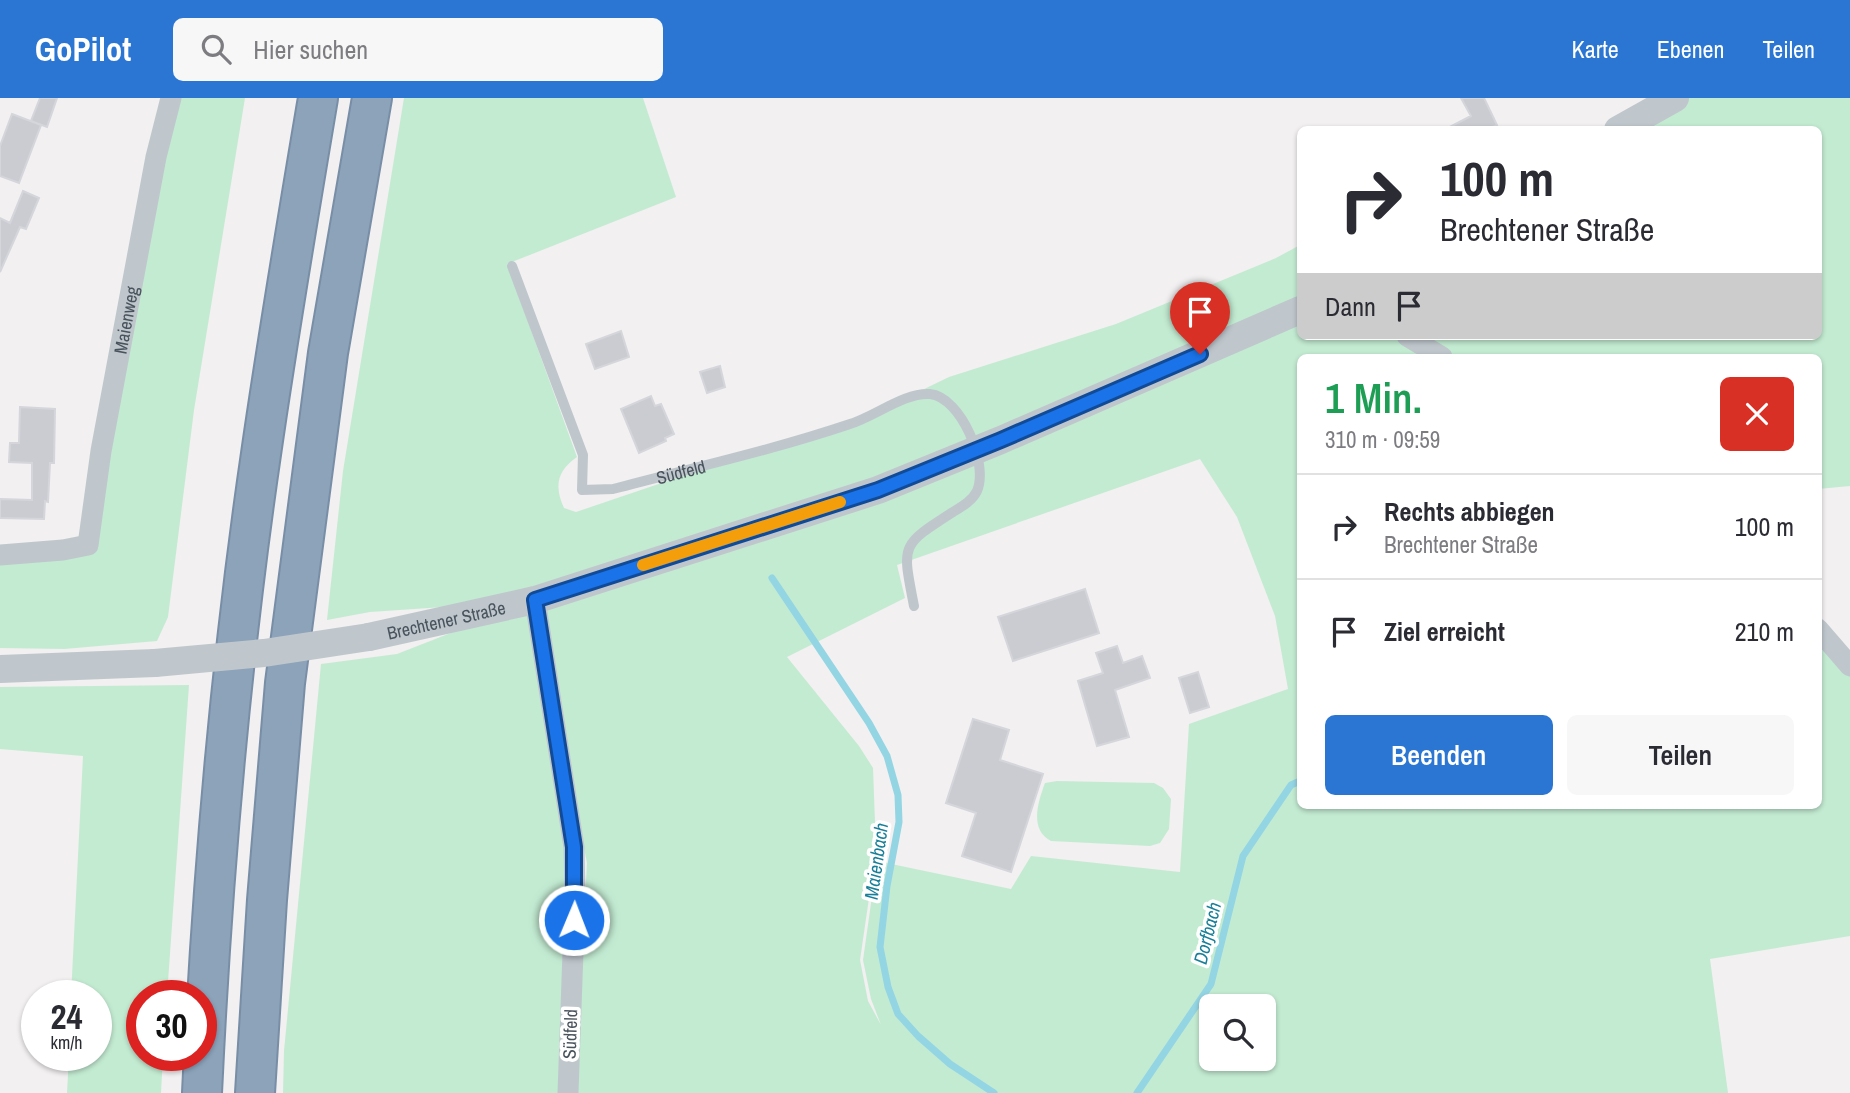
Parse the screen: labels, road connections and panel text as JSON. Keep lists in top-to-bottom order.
{
  "streets": {
    "street": ["Maienweg", "Südfeld", "Brechtener Straße"]
  },
  "crossings": [
    ["Südfeld", "Brechtener Straße"]
  ],
  "water": ["Maienbach", "Dorfbach"],
  "page": {
    "header": "GoPilot",
    "search": "Hier suchen",
    "nav": ["Karte", "Ebenen", "Teilen"],
    "turn": ["100 m", "Brechtener Straße"],
    "then": "Dann",
    "heading": ["1 Min.", "310 m · 09:59"],
    "list": [
      {
        "name": "Rechts abbiegen",
        "note": "Brechtener Straße",
        "value": "100 m"
      },
      {
        "name": "Ziel erreicht",
        "value": "210 m"
      }
    ],
    "buttons": ["Beenden", "Teilen"],
    "speed": "24 km/h",
    "limit": "30"
  }
}
